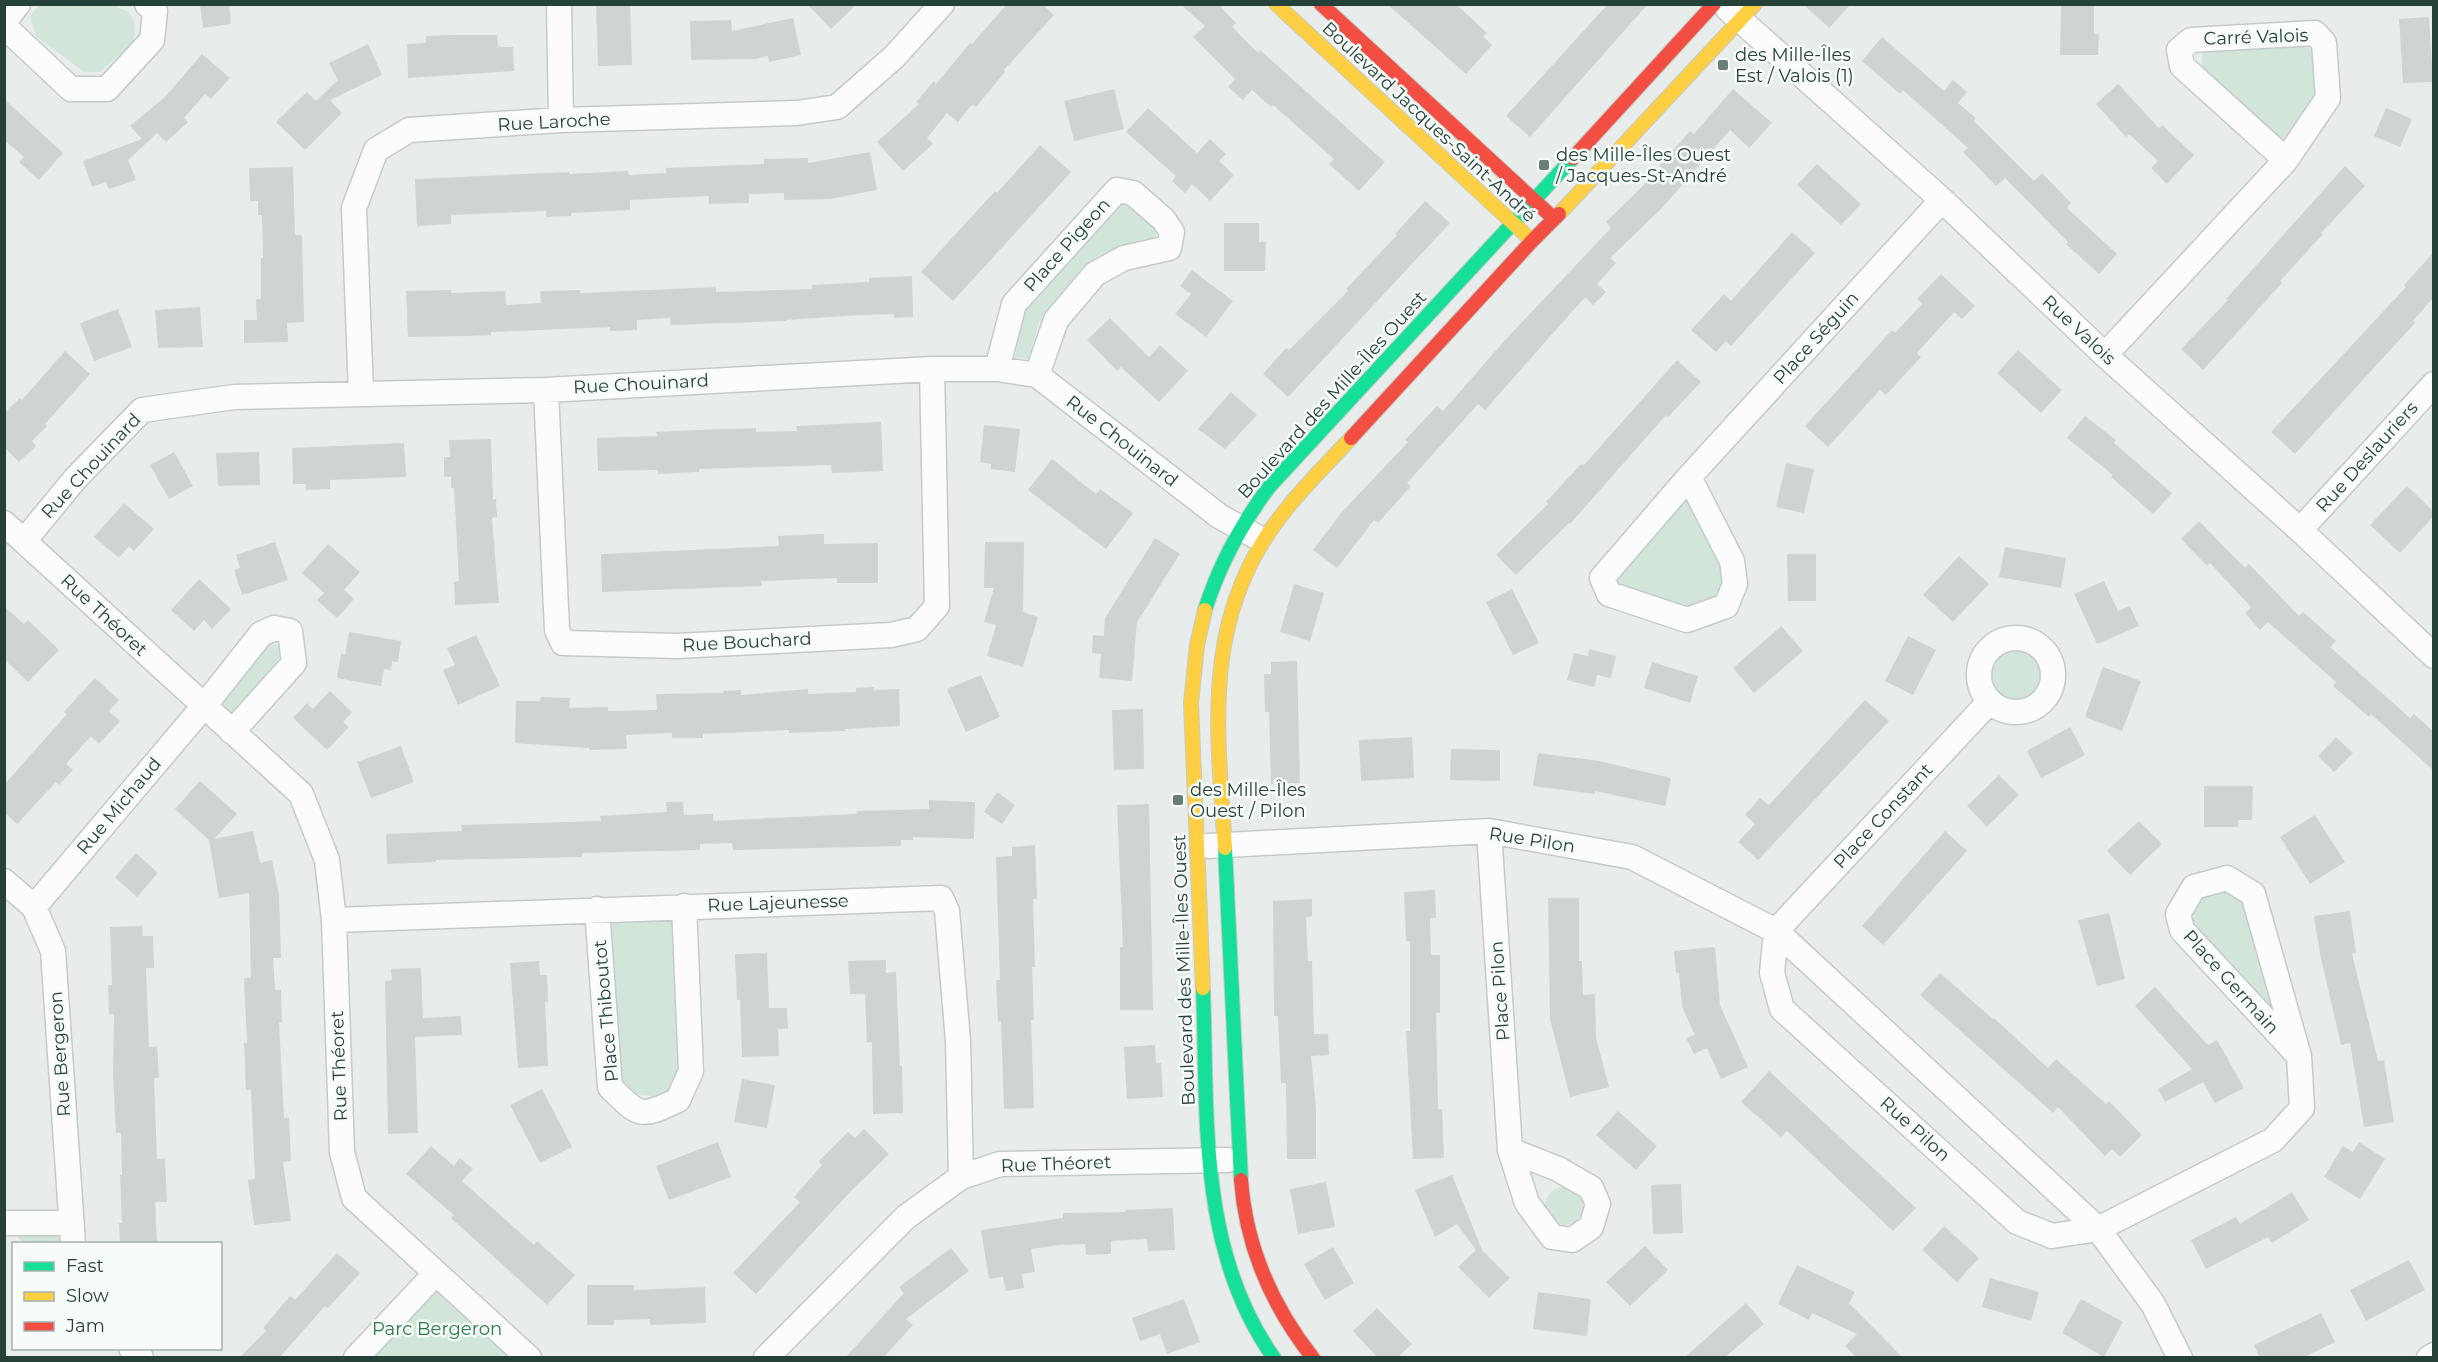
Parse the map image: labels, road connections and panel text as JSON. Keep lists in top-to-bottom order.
{
  "streets": {
    "street": [
      "Carré Valois",
      "Rue Laroche",
      "Boulevard Jacques-Saint-André",
      "Place Pigeon",
      "Rue Valois",
      "Place Séguin",
      "Rue Chouinard",
      "Boulevard des Mille-Îles Ouest",
      "Rue Deslauriers",
      "Rue Théoret",
      "Rue Bouchard",
      "Rue Michaud",
      "Place Constant",
      "Rue Pilon",
      "Rue Lajeunesse",
      "Place Germain",
      "Place Pilon",
      "Place Thiboutot",
      "Rue Bergeron"
    ]
  },
  "crossings": [
    ["Carré Valois", "Rue Valois"],
    ["Rue Laroche", "Rue Chouinard"],
    ["Boulevard Jacques-Saint-André", "Boulevard des Mille-Îles Ouest"],
    ["Place Pigeon", "Rue Chouinard"],
    ["Rue Valois", "Place Séguin"],
    ["Rue Valois", "Rue Deslauriers"],
    ["Rue Chouinard", "Boulevard des Mille-Îles Ouest"],
    ["Rue Chouinard", "Rue Théoret"],
    ["Rue Chouinard", "Rue Bouchard"],
    ["Boulevard des Mille-Îles Ouest", "Rue Théoret"],
    ["Boulevard des Mille-Îles Ouest", "Rue Pilon"],
    ["Rue Théoret", "Rue Michaud"],
    ["Rue Théoret", "Rue Lajeunesse"],
    ["Rue Michaud", "Rue Bergeron"],
    ["Place Constant", "Rue Pilon"],
    ["Rue Pilon", "Place Germain"],
    ["Rue Pilon", "Place Pilon"],
    ["Rue Lajeunesse", "Place Thiboutot"]
  ],
  "parks": ["Parc Bergeron"],
  "places": {
    "transit": ["des Mille-Îles Est / Valois (1)", "des Mille-Îles Ouest / Jacques-St-André", "des Mille-Îles Ouest / Pilon"]
  },
  "legend": ["Fast", "Slow", "Jam"]
}
